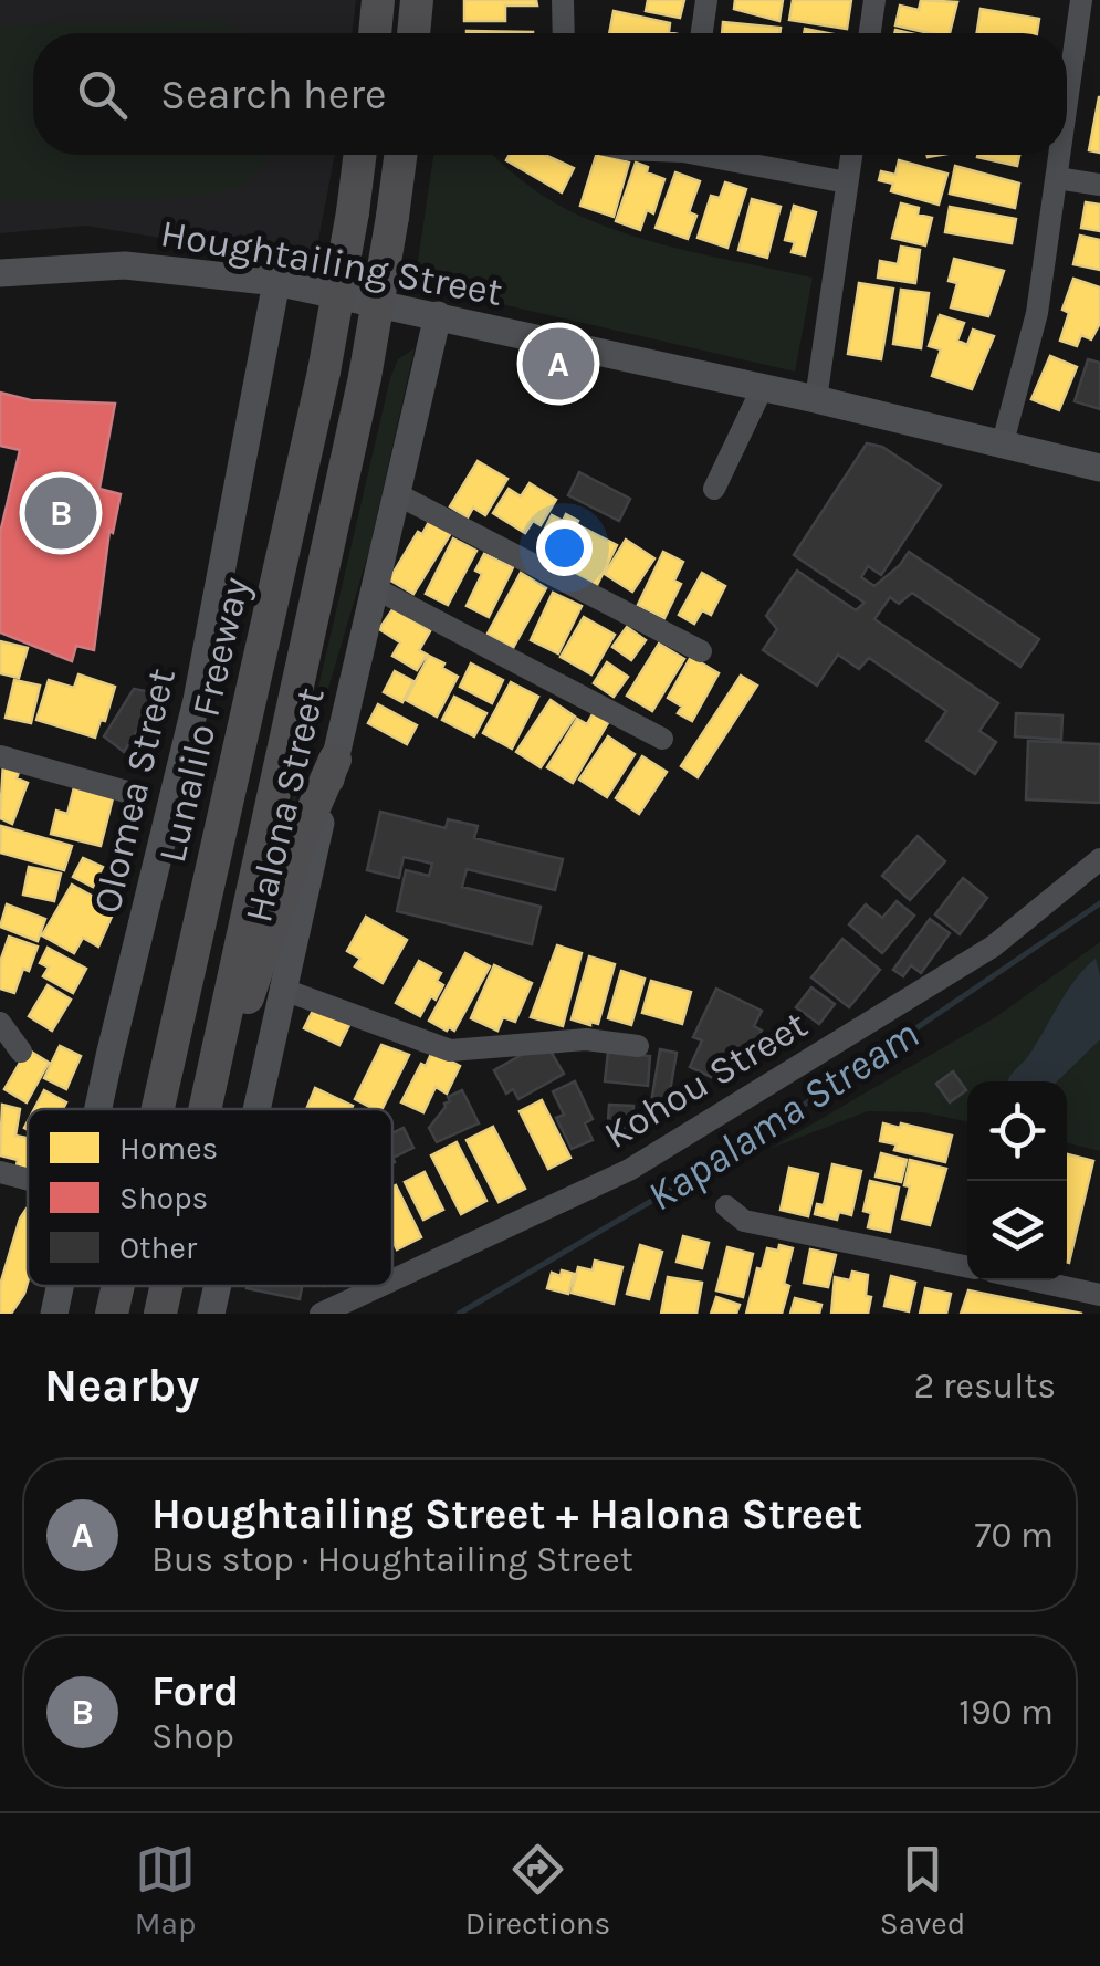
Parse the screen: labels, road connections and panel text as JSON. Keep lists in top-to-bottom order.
{
  "streets": {
    "highway": ["Lunalilo Freeway"],
    "main road": ["Houghtailing Street", "Olomea Street", "Halona Street"],
    "street": ["Kohou Street"]
  },
  "crossings": [
    ["Houghtailing Street", "Olomea Street"],
    ["Houghtailing Street", "Halona Street"]
  ],
  "water": ["Kapalama Stream"],
  "legend": ["Homes", "Shops", "Other"],
  "page": {
    "search": "Search here",
    "pins": ["A", "B"],
    "heading": ["Nearby", "2 results"],
    "list": [
      {
        "mark": "A",
        "name": "Houghtailing Street + Halona Street",
        "note": "Bus stop · Houghtailing Street",
        "value": "70 m"
      },
      {
        "mark": "B",
        "name": "Ford",
        "note": "Shop",
        "value": "190 m"
      }
    ],
    "nav": ["Map", "Directions", "Saved"]
  }
}
